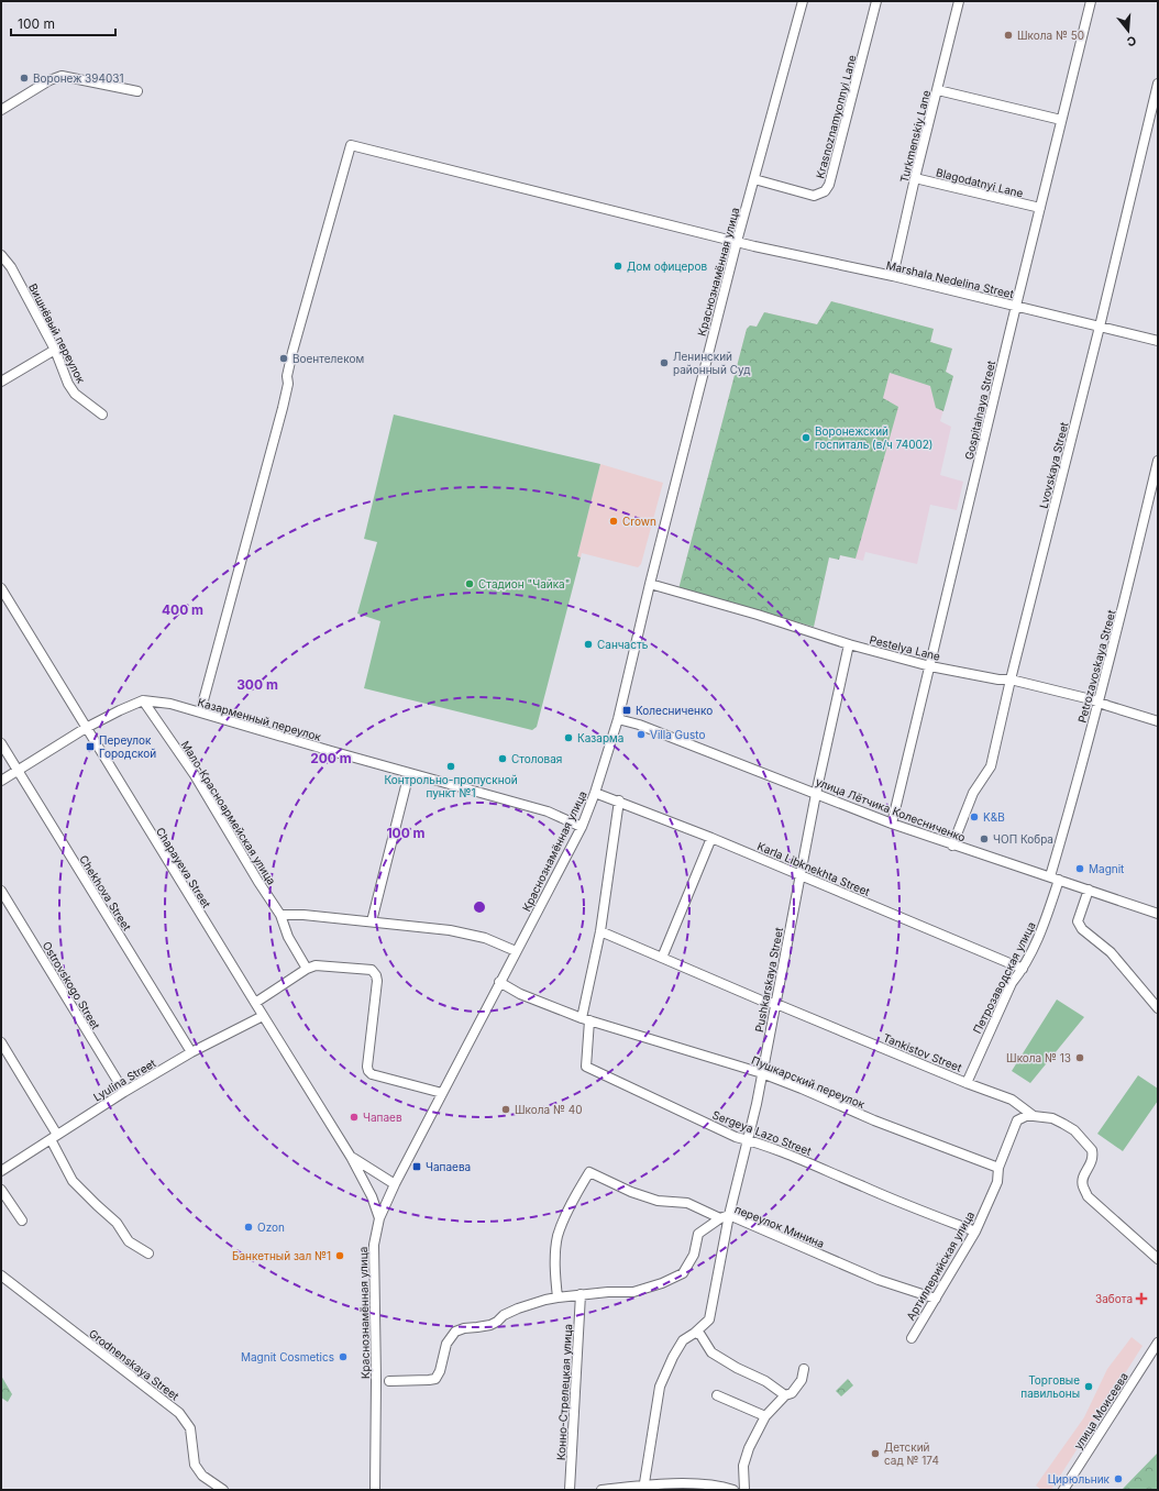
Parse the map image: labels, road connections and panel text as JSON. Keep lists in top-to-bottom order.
{
  "streets": {
    "street": [
      "Krasnoznamyonnyi Lane",
      "Turkmenskiy Lane",
      "Blagodatnyi Lane",
      "Краснознамённая улица",
      "Marshala Nedelina Street",
      "Вишнёвый переулок",
      "Gospitalnaya Street",
      "Lvovskaya Street",
      "Pestelya Lane",
      "Petrozavoskaya Street",
      "Казарменный переулок",
      "улица Лётчика Колесниченко",
      "Мало-Красноармейская улица",
      "Chapayeva Street",
      "Karla Libknekhta Street",
      "Chekhova Street",
      "Петрозаводская улица",
      "Pushkarskaya Street",
      "Ostrovskogo Street",
      "Tankistov Street",
      "Lyulina Street",
      "Пушкарский переулок",
      "Sergeya Lazo Street",
      "переулок Минина",
      "Артиллерийская улица",
      "Grodnenskaya Street",
      "Конно-Стрелецкая улица",
      "улица Моисеева"
    ]
  },
  "crossings": [
    ["Krasnoznamyonnyi Lane", "Краснознамённая улица"],
    ["Turkmenskiy Lane", "Blagodatnyi Lane"],
    ["Turkmenskiy Lane", "Marshala Nedelina Street"],
    ["Blagodatnyi Lane", "Gospitalnaya Street"],
    ["Краснознамённая улица", "Marshala Nedelina Street"],
    ["Краснознамённая улица", "Pestelya Lane"],
    ["Краснознамённая улица", "Казарменный переулок"],
    ["Краснознамённая улица", "улица Лётчика Колесниченко"],
    ["Краснознамённая улица", "Chapayeva Street"],
    ["Краснознамённая улица", "Karla Libknekhta Street"],
    ["Краснознамённая улица", "Пушкарский переулок"],
    ["Marshala Nedelina Street", "Gospitalnaya Street"],
    ["Marshala Nedelina Street", "Lvovskaya Street"],
    ["Marshala Nedelina Street", "Казарменный переулок"],
    ["Gospitalnaya Street", "Pestelya Lane"],
    ["Gospitalnaya Street", "улица Лётчика Колесниченко"],
    ["Lvovskaya Street", "Pestelya Lane"],
    ["Lvovskaya Street", "улица Лётчика Колесниченко"],
    ["Pestelya Lane", "Petrozavoskaya Street"],
    ["Pestelya Lane", "Pushkarskaya Street"],
    ["Petrozavoskaya Street", "улица Лётчика Колесниченко"],
    ["Казарменный переулок", "Мало-Красноармейская улица"],
    ["улица Лётчика Колесниченко", "Петрозаводская улица"],
    ["улица Лётчика Колесниченко", "Pushkarskaya Street"],
    ["Chapayeva Street", "Lyulina Street"],
    ["Karla Libknekhta Street", "Петрозаводская улица"],
    ["Karla Libknekhta Street", "Pushkarskaya Street"],
    ["Chekhova Street", "Lyulina Street"],
    ["Петрозаводская улица", "Tankistov Street"],
    ["Pushkarskaya Street", "Tankistov Street"],
    ["Pushkarskaya Street", "Пушкарский переулок"],
    ["Pushkarskaya Street", "Sergeya Lazo Street"],
    ["Pushkarskaya Street", "переулок Минина"],
    ["Ostrovskogo Street", "Lyulina Street"],
    ["Tankistov Street", "Артиллерийская улица"],
    ["Пушкарский переулок", "Sergeya Lazo Street"],
    ["Пушкарский переулок", "Артиллерийская улица"],
    ["Sergeya Lazo Street", "Артиллерийская улица"],
    ["переулок Минина", "Артиллерийская улица"]
  ],
  "places": {
    "other": [
      "Школа № 50",
      "Воронеж 394031",
      "Дом офицеров",
      "Воентелеком",
      "Ленинский районный Суд",
      "Воронежский госпиталь (в/ч 74002)",
      "Crown",
      "Стадион \"Чайка\"",
      "Санчасть",
      "Villa Gusto",
      "Казарма",
      "Столовая",
      "Контрольно-пропускной пункт №1",
      "K&B",
      "ЧОП Кобра",
      "Magnit",
      "Школа № 13",
      "Школа № 40",
      "Чапаев",
      "Ozon",
      "Банкетный зал №1",
      "Magnit Cosmetics",
      "Торговые павильоны",
      "Детский сад № 174",
      "Цирюльник"
    ],
    "transit": ["Колесниченко", "Переулок Городской", "Чапаева"],
    "health": ["Забота"]
  },
  "scale_bar": "100 m",
  "north": "bottom",
  "rings": [
    "400 m",
    "300 m",
    "200 m",
    "100 m"
  ]
}
